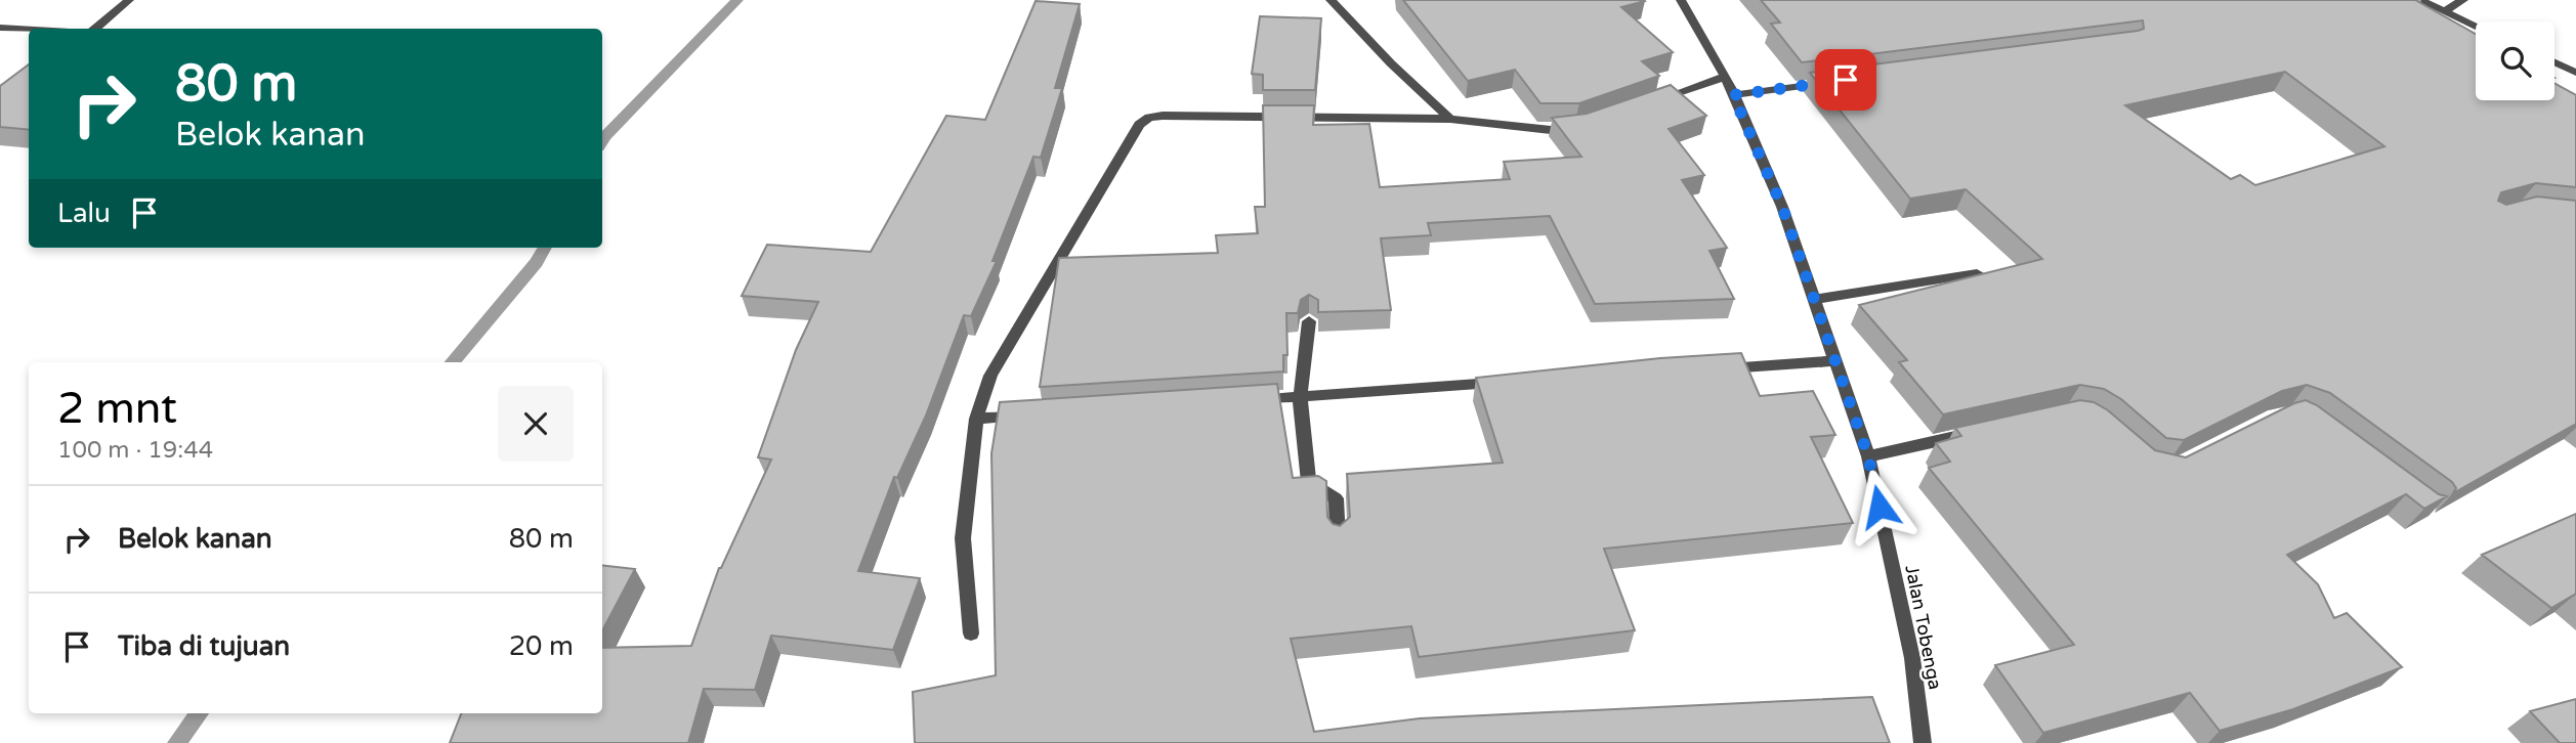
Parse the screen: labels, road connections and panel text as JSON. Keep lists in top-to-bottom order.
{
  "streets": {
    "street": ["Jalan Tobenga"]
  },
  "page": {
    "turn": ["80 m", "Belok kanan"],
    "then": "Lalu",
    "heading": ["2 mnt", "100 m · 19:44"],
    "list": [
      {
        "name": "Belok kanan",
        "value": "80 m"
      },
      {
        "name": "Tiba di tujuan",
        "value": "20 m"
      }
    ]
  }
}
